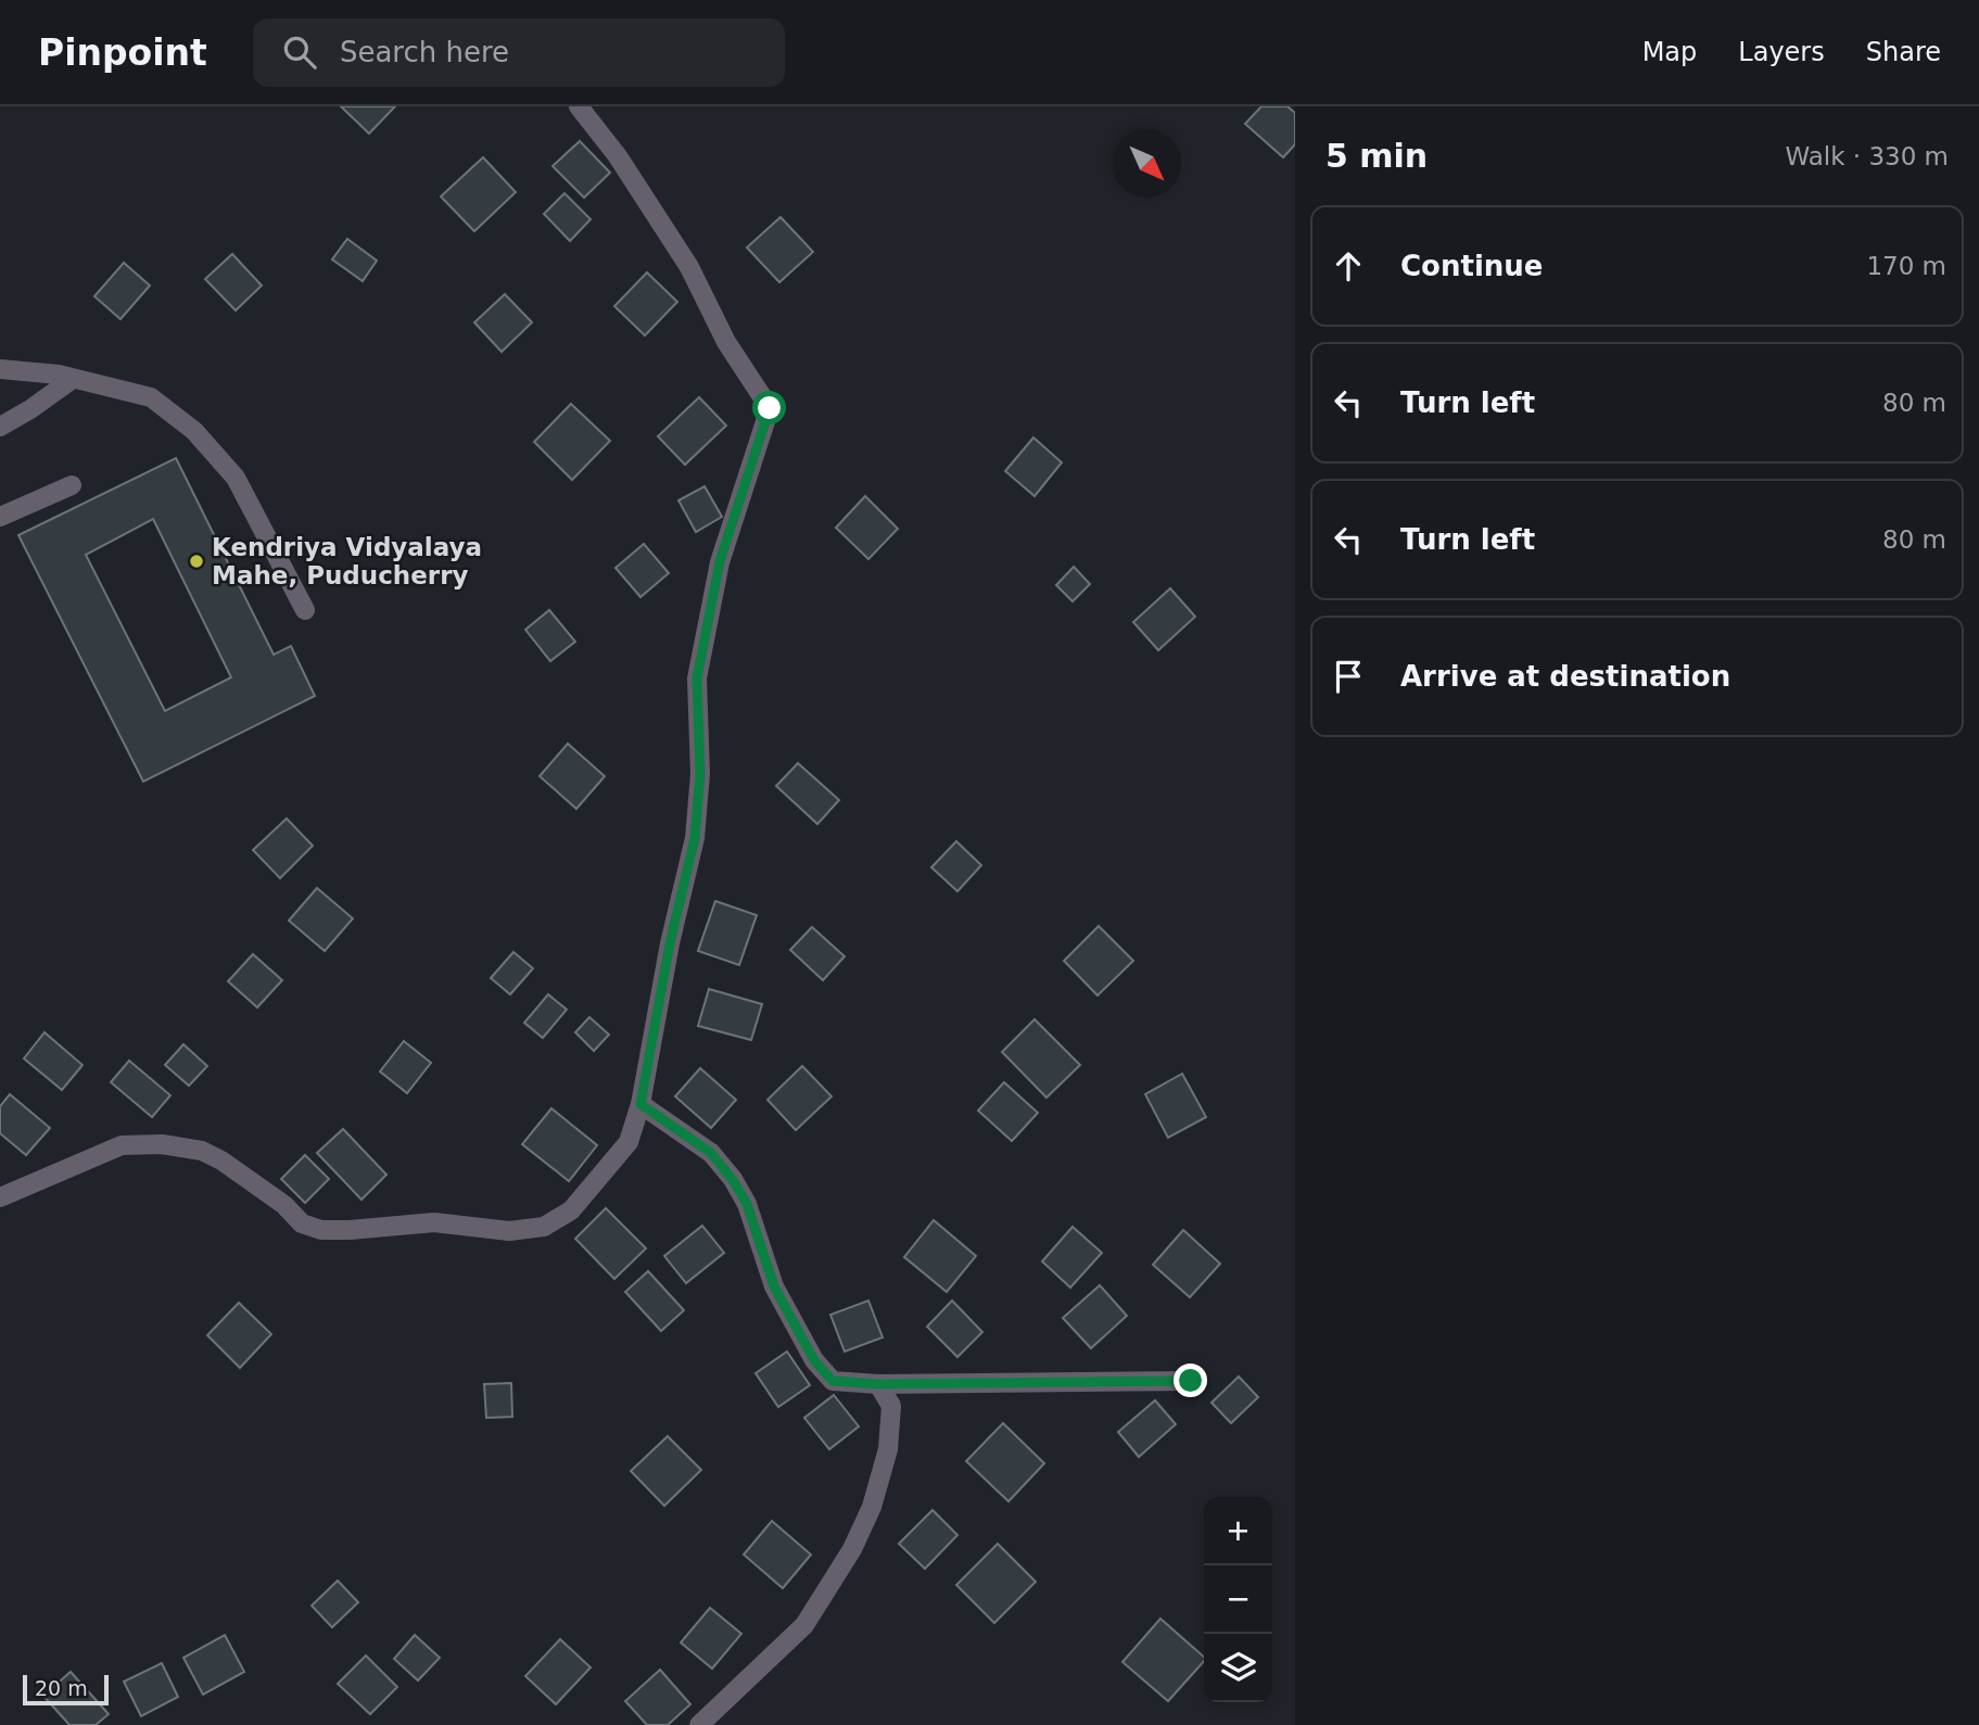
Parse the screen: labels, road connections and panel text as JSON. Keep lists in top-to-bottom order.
{
  "places": ["Kendriya Vidyalaya Mahe, Puducherry"],
  "scale_bar": "20 m",
  "north": "bottom right",
  "page": {
    "header": "Pinpoint",
    "search": "Search here",
    "nav": ["Map", "Layers", "Share"],
    "heading": ["5 min", "Walk · 330 m"],
    "list": [
      ["Continue", "170 m"],
      ["Turn left", "80 m"],
      ["Turn left", "80 m"],
      "Arrive at destination"
    ],
    "map_buttons": ["+", "−"],
    "scale": "20 m"
  }
}
